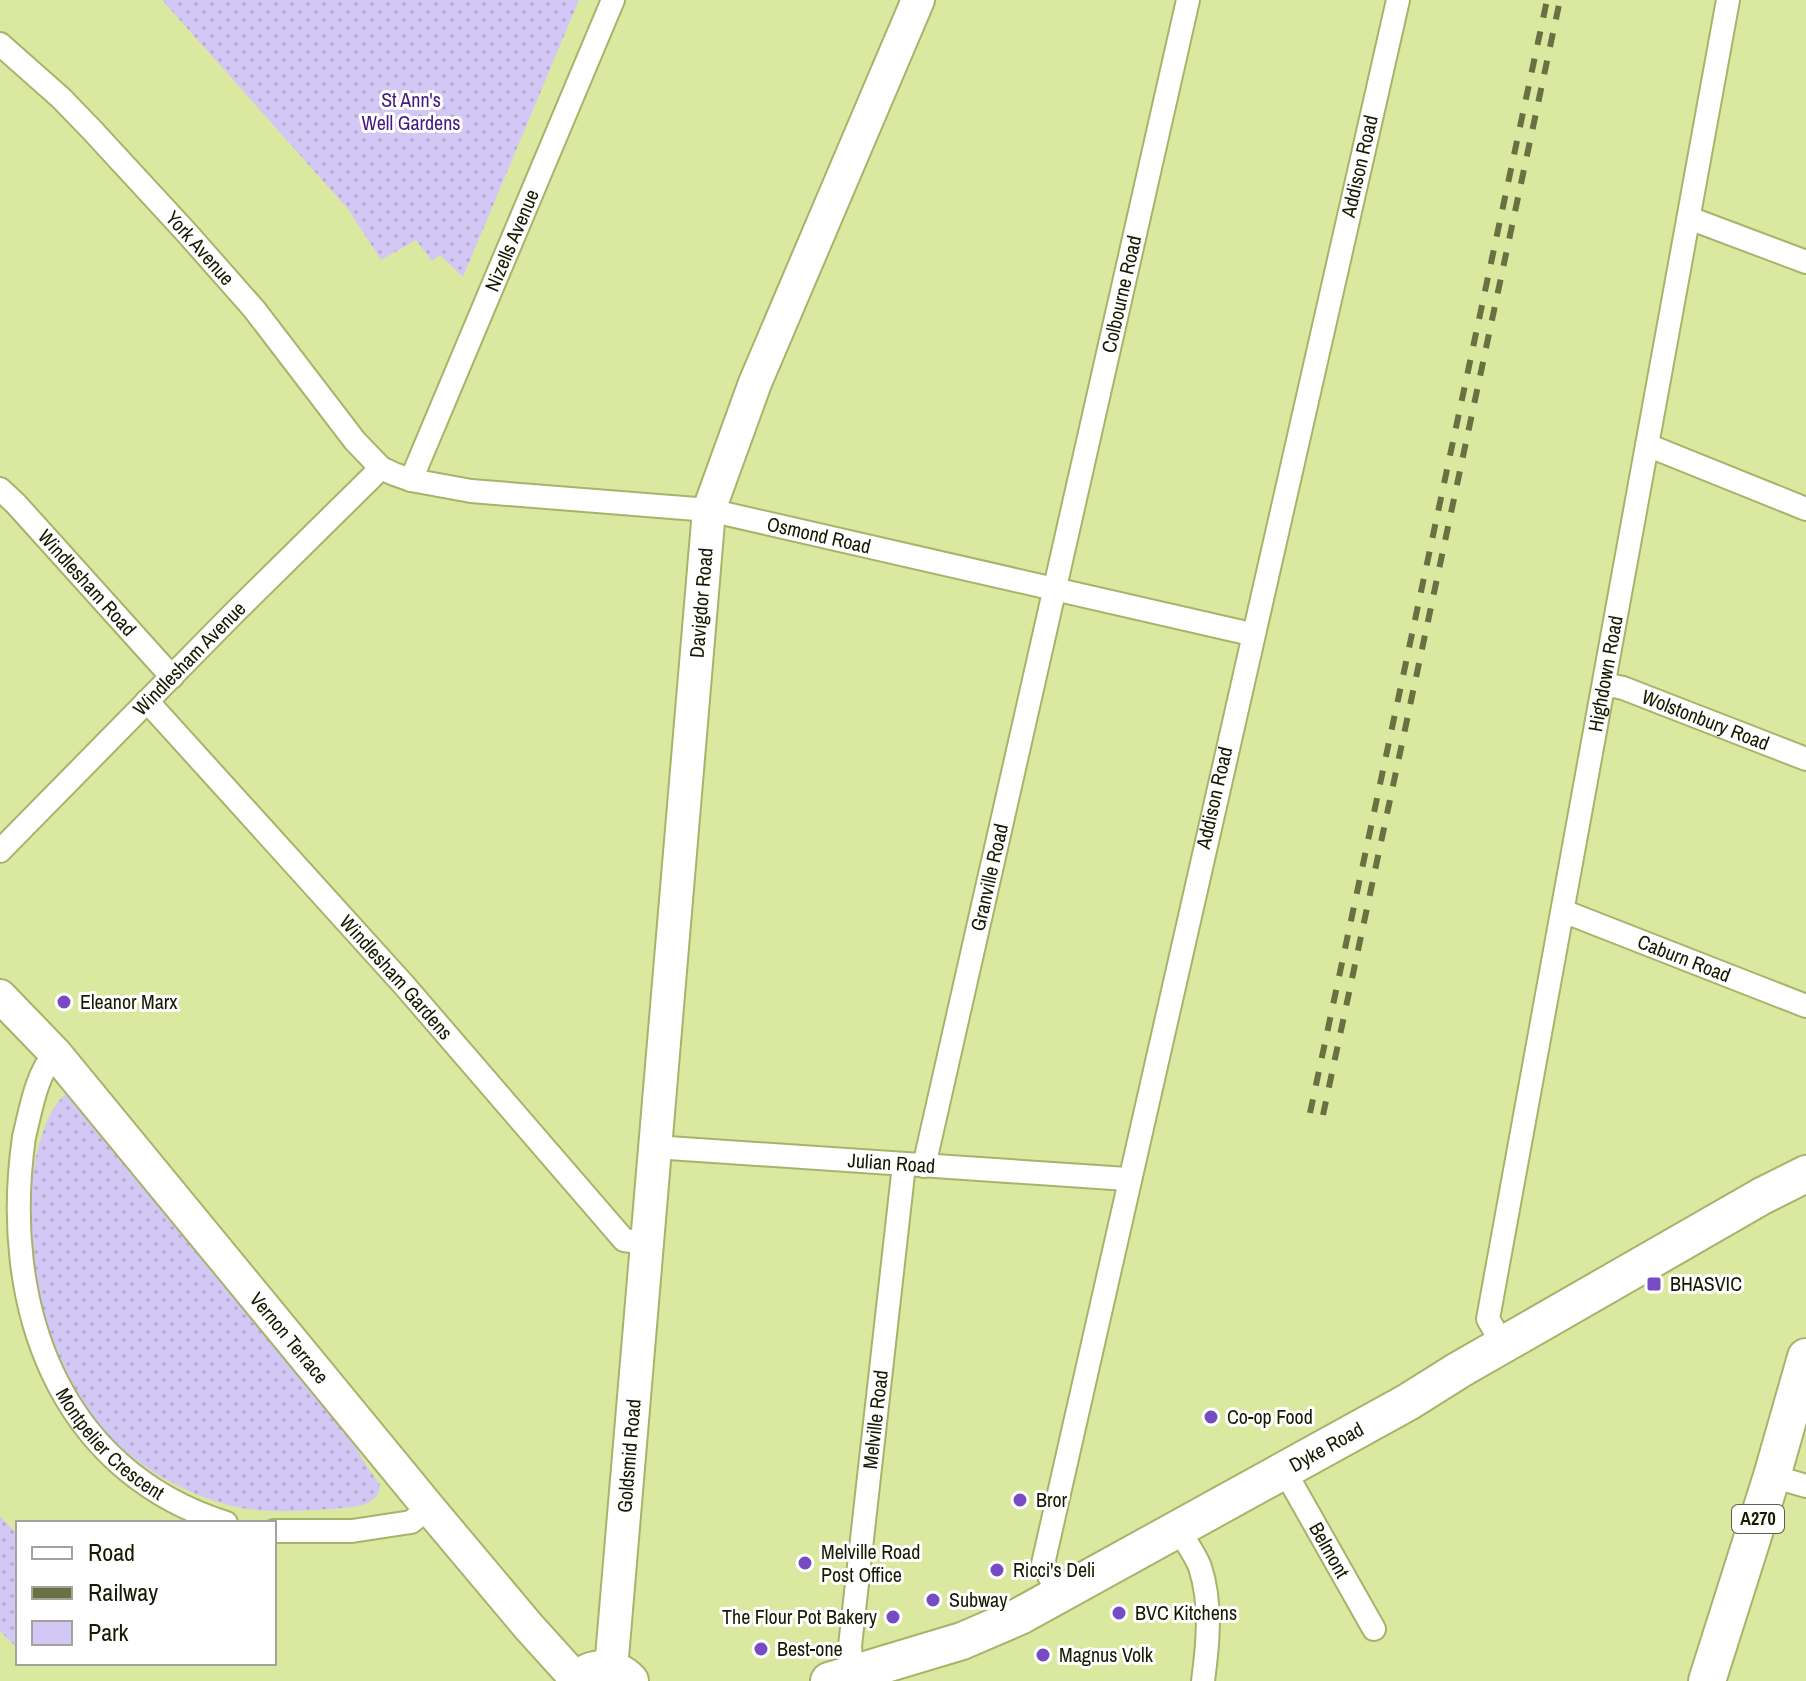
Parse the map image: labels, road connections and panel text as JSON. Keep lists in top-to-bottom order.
{
  "streets": {
    "main road": [
      "Davigdor Road",
      "Vernon Terrace",
      "Dyke Road",
      "Goldsmid Road",
      "A270"
    ],
    "street": [
      "Addison Road",
      "Nizells Avenue",
      "York Avenue",
      "Colbourne Road",
      "Osmond Road",
      "Windlesham Road",
      "Windlesham Avenue",
      "Highdown Road",
      "Wolstonbury Road",
      "Granville Road",
      "Caburn Road",
      "Windlesham Gardens",
      "Julian Road",
      "Melville Road",
      "Montpelier Crescent",
      "Belmont"
    ]
  },
  "crossings": [
    ["Addison Road", "Osmond Road"],
    ["Addison Road", "Julian Road"],
    ["Addison Road", "Dyke Road"],
    ["Nizells Avenue", "Osmond Road"],
    ["York Avenue", "Osmond Road"],
    ["York Avenue", "Windlesham Avenue"],
    ["Colbourne Road", "Osmond Road"],
    ["Colbourne Road", "Granville Road"],
    ["Osmond Road", "Davigdor Road"],
    ["Osmond Road", "Windlesham Avenue"],
    ["Osmond Road", "Granville Road"],
    ["Windlesham Road", "Windlesham Avenue"],
    ["Davigdor Road", "Windlesham Gardens"],
    ["Davigdor Road", "Julian Road"],
    ["Davigdor Road", "Goldsmid Road"],
    ["Windlesham Avenue", "Windlesham Gardens"],
    ["Highdown Road", "Wolstonbury Road"],
    ["Highdown Road", "Caburn Road"],
    ["Highdown Road", "Dyke Road"],
    ["Granville Road", "Julian Road"],
    ["Granville Road", "Melville Road"],
    ["Windlesham Gardens", "Goldsmid Road"],
    ["Julian Road", "Melville Road"],
    ["Vernon Terrace", "Montpelier Crescent"],
    ["Melville Road", "Dyke Road"],
    ["Dyke Road", "Belmont"]
  ],
  "parks": ["St Ann's Well Gardens"],
  "places": {
    "other": [
      "Eleanor Marx",
      "Co-op Food",
      "Bror",
      "Melville Road Post Office",
      "Ricci's Deli",
      "Subway",
      "BVC Kitchens",
      "The Flour Pot Bakery",
      "Best-one",
      "Magnus Volk"
    ],
    "transit": ["BHASVIC"]
  },
  "legend": ["Road", "Railway", "Park"]
}
